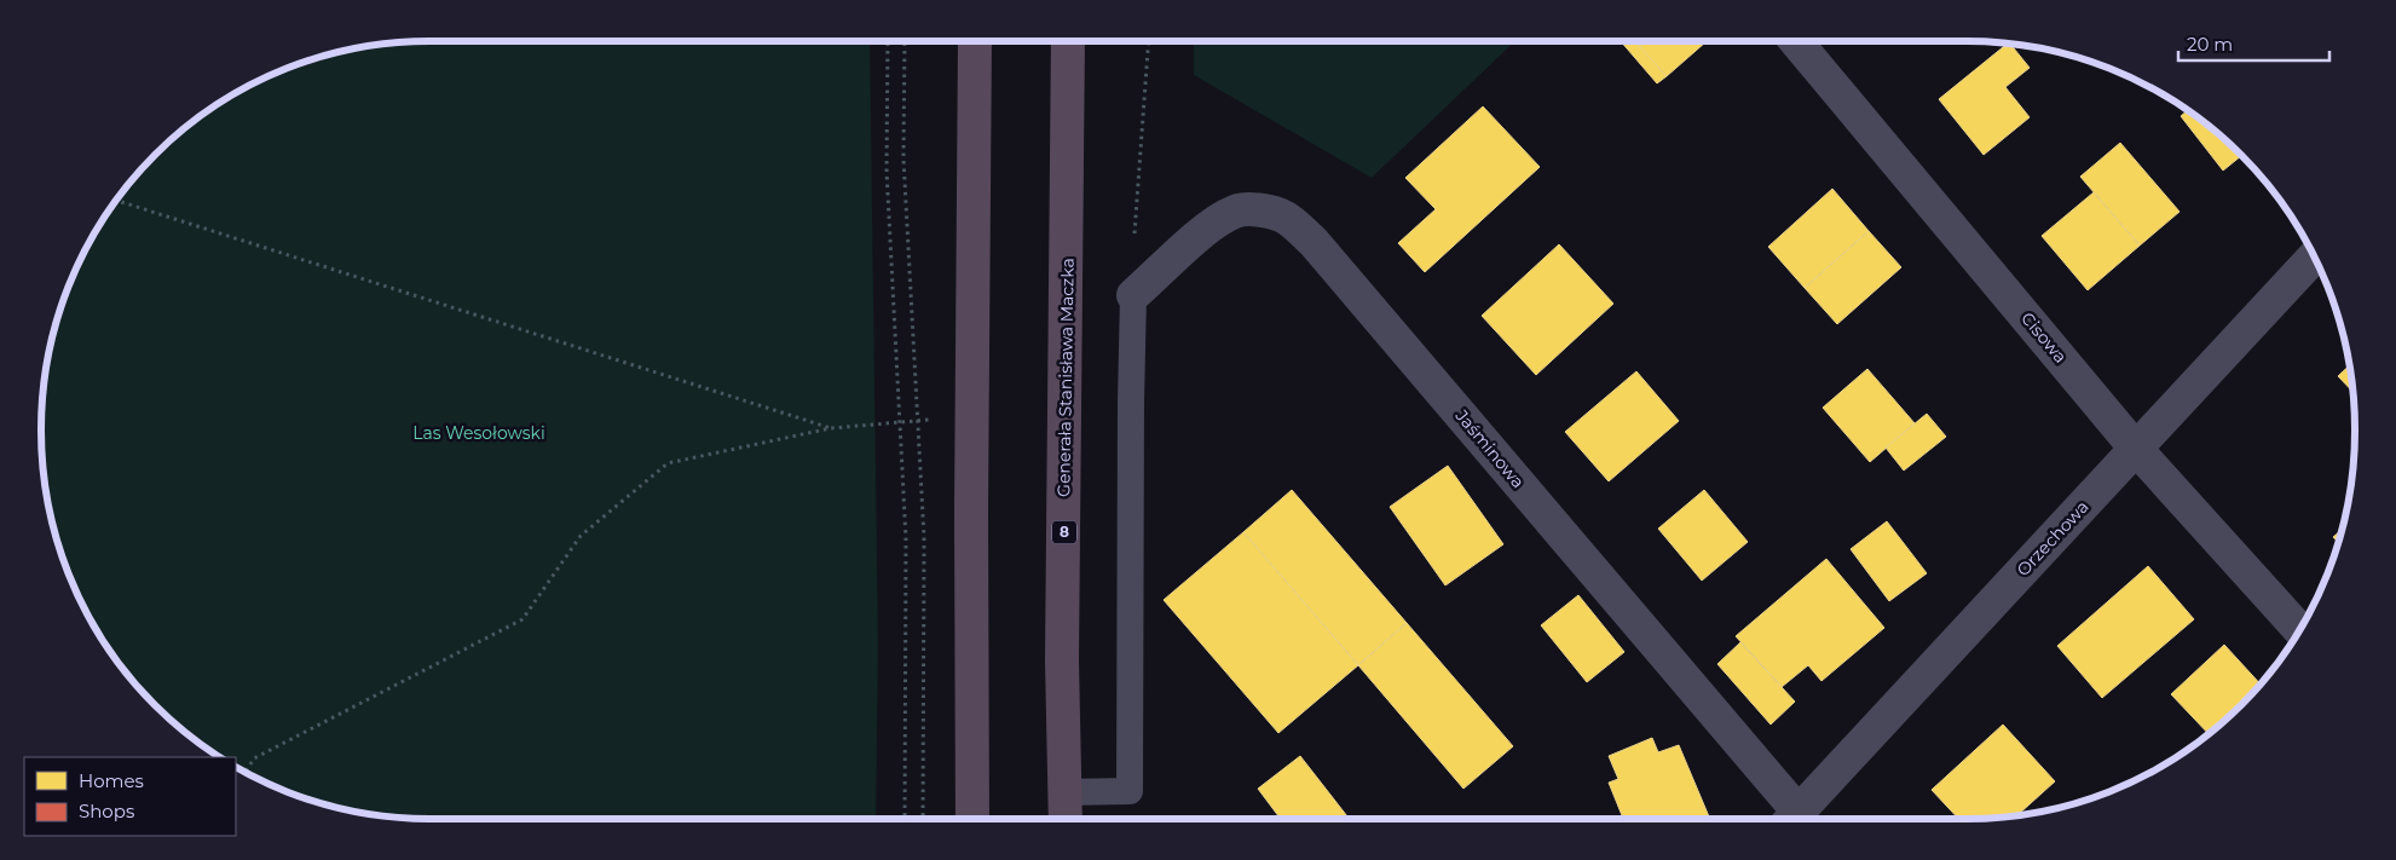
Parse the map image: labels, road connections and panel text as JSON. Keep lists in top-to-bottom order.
{
  "streets": {
    "highway": ["Generała Stanisława Maczka", "8"],
    "street": ["Cisowa", "Jaśminowa", "Orzechowa"]
  },
  "crossings": [
    ["Cisowa", "Orzechowa"]
  ],
  "parks": ["Las Wesołowski"],
  "legend": ["Homes", "Shops"],
  "scale_bar": "20 m"
}
